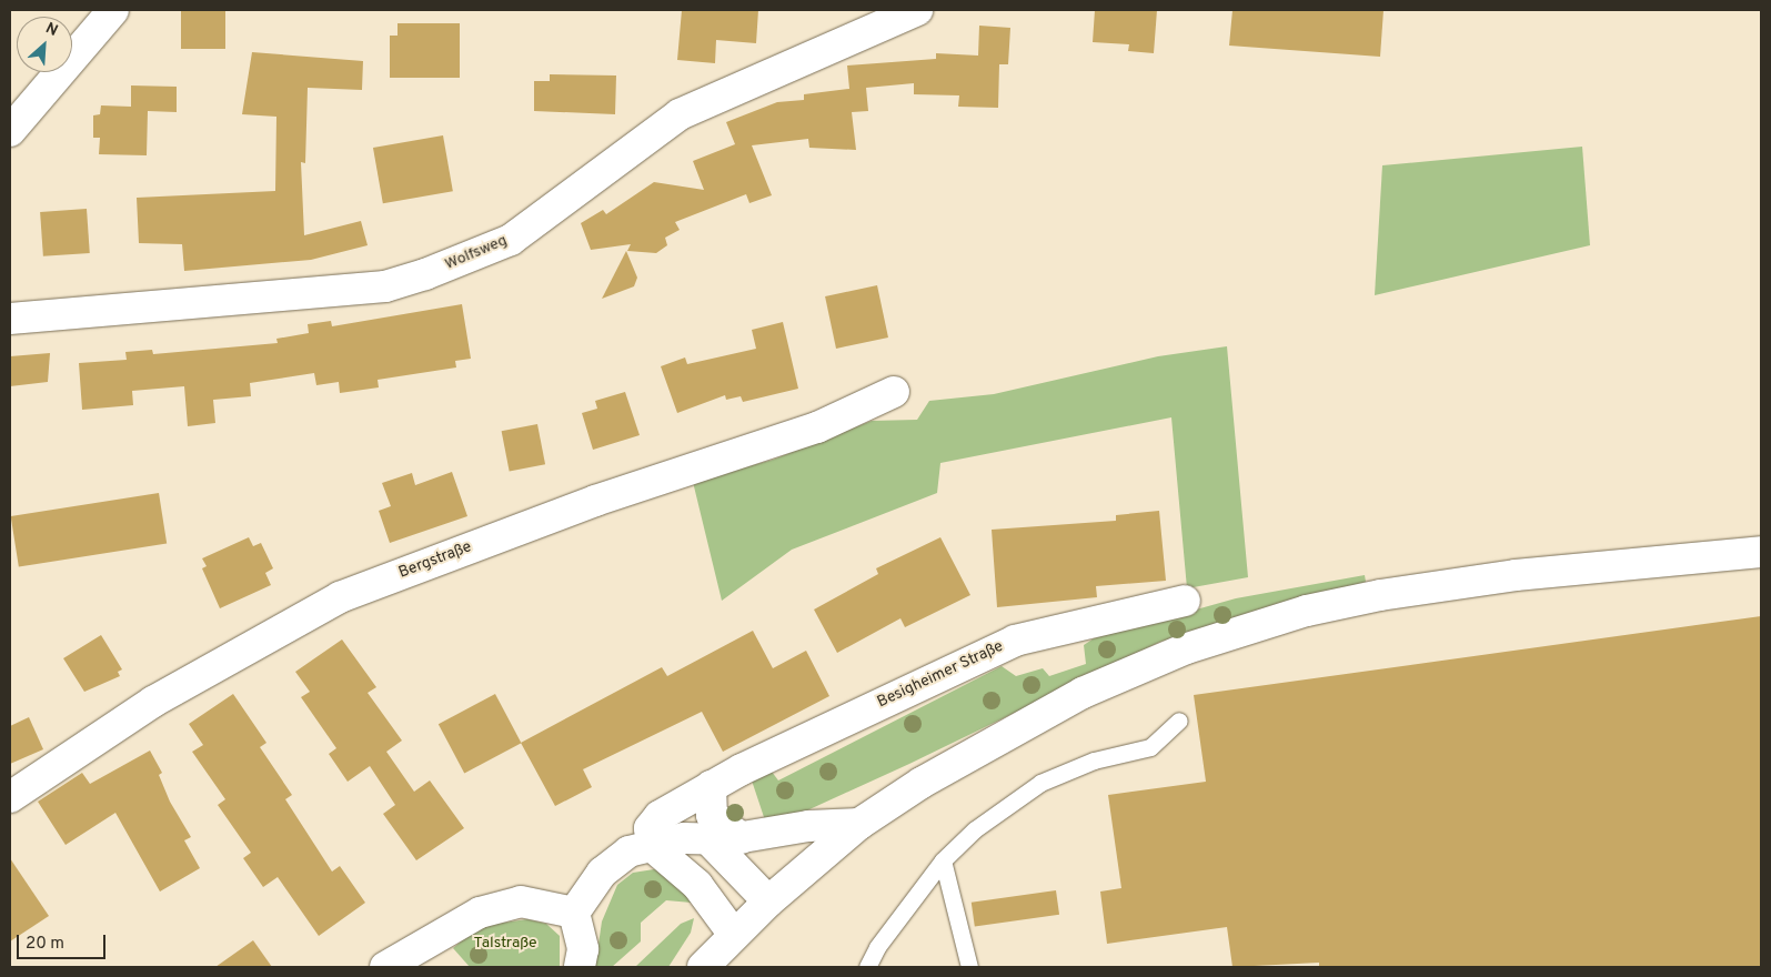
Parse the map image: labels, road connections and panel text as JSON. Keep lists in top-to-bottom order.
{
  "streets": {
    "street": ["Wolfsweg", "Bergstraße", "Besigheimer Straße"]
  },
  "parks": ["Talstraße"],
  "scale_bar": "20 m",
  "north": "top right"
}
